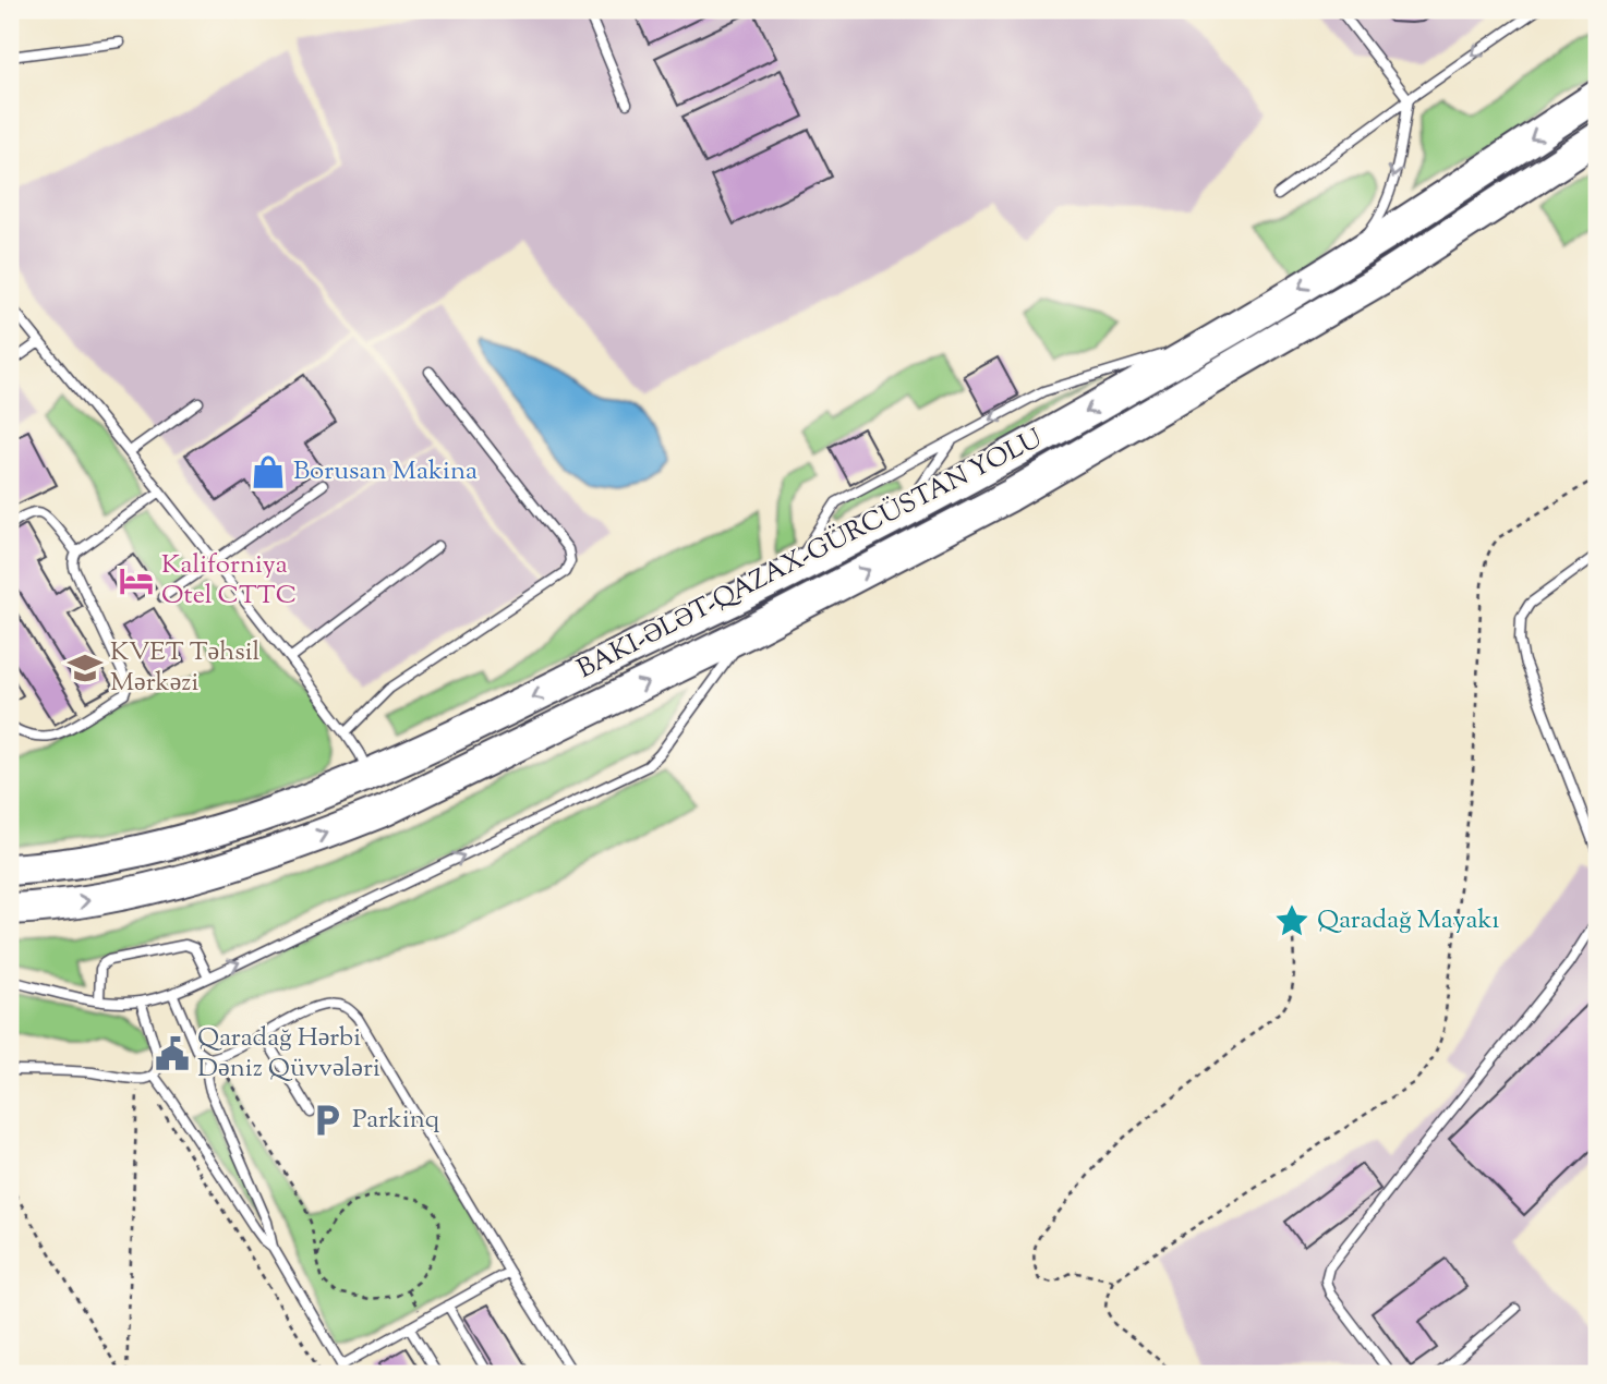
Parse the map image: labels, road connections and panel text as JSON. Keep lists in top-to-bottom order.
{
  "places": {
    "shop": ["Borusan Makina"],
    "hotel": ["Kaliforniya Otel CTTC"],
    "school or university": ["KVET Təhsil Mərkəzi"],
    "place": ["Qaradağ Mayakı"],
    "public building": ["Qaradağ Hərbi Dəniz Qüvvələri"],
    "parking": ["Parkinq"]
  }
}
